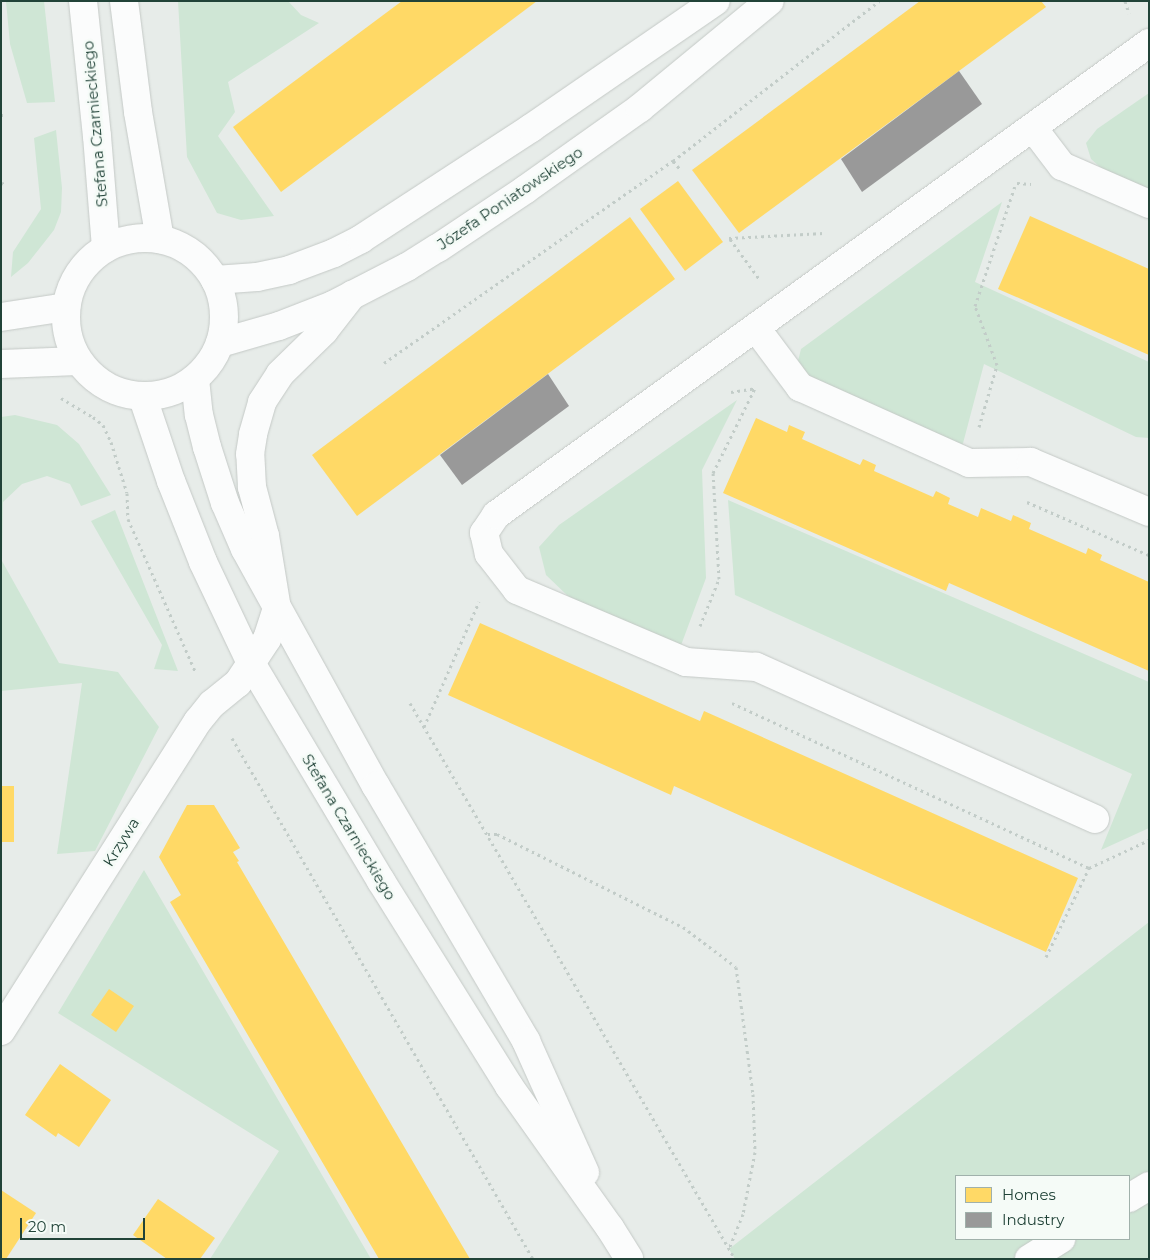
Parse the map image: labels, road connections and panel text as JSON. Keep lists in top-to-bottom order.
{
  "streets": {
    "street": ["Stefana Czarnieckiego", "Józefa Poniatowskiego", "Krzywa"]
  },
  "crossings": [
    ["Stefana Czarnieckiego", "Józefa Poniatowskiego"],
    ["Stefana Czarnieckiego", "Krzywa"]
  ],
  "legend": ["Homes", "Industry"],
  "scale_bar": "20 m"
}
